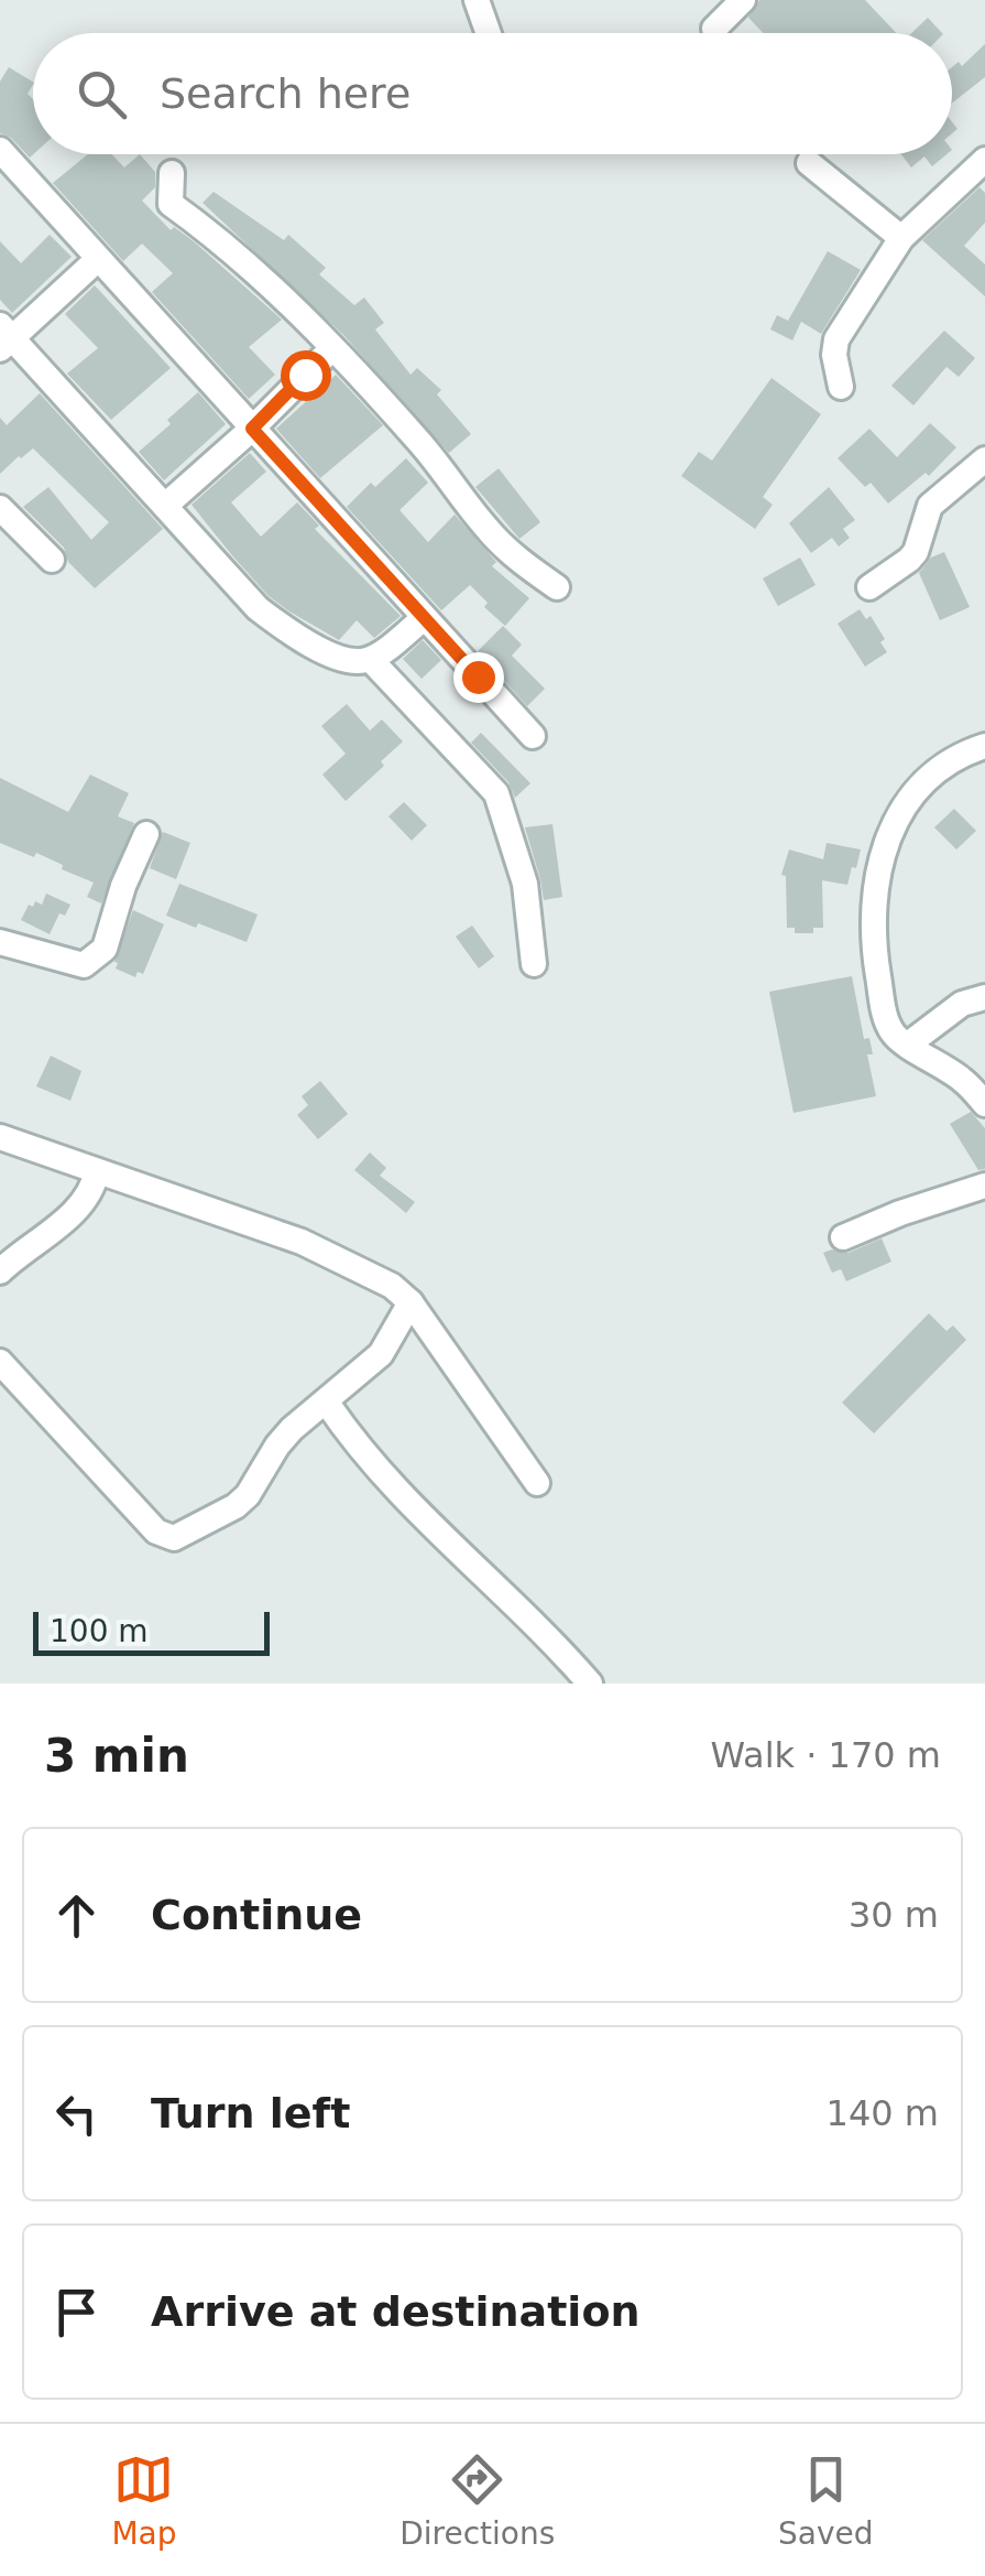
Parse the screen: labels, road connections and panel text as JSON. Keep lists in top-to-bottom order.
{
  "scale_bar": "100 m",
  "page": {
    "search": "Search here",
    "scale": "100 m",
    "heading": ["3 min", "Walk · 170 m"],
    "list": [
      ["Continue", "30 m"],
      ["Turn left", "140 m"],
      "Arrive at destination"
    ],
    "nav": ["Map", "Directions", "Saved"]
  }
}
